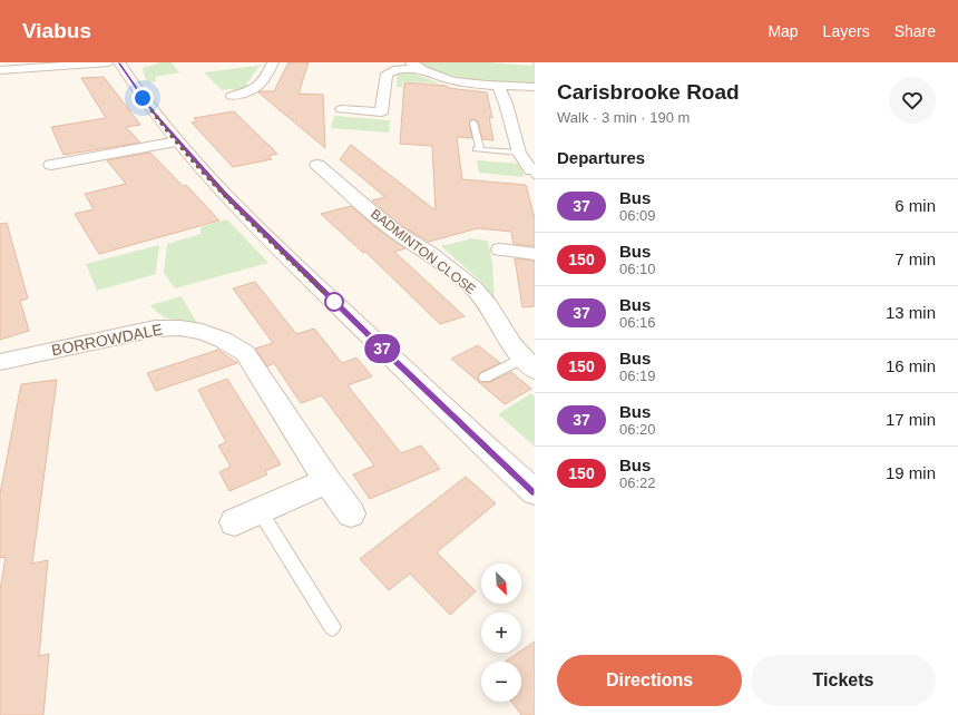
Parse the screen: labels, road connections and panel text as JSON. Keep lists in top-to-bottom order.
{
  "streets": {
    "street": ["BADMINTON CLOSE", "BORROWDALE"]
  },
  "lines": ["bus line 37"],
  "north": "bottom right",
  "page": {
    "header": "Viabus",
    "nav": ["Map", "Layers", "Share"],
    "on_map": "37",
    "heading": [
      ["Carisbrooke Road", "Walk · 3 min · 190 m"],
      "Departures"
    ],
    "list": [
      {
        "mark": "37",
        "name": "Bus",
        "note": "06:09",
        "value": "6 min"
      },
      {
        "mark": "150",
        "name": "Bus",
        "note": "06:10",
        "value": "7 min"
      },
      {
        "mark": "37",
        "name": "Bus",
        "note": "06:16",
        "value": "13 min"
      },
      {
        "mark": "150",
        "name": "Bus",
        "note": "06:19",
        "value": "16 min"
      },
      {
        "mark": "37",
        "name": "Bus",
        "note": "06:20",
        "value": "17 min"
      },
      {
        "mark": "150",
        "name": "Bus",
        "note": "06:22",
        "value": "19 min"
      }
    ],
    "map_buttons": ["+", "−"],
    "buttons": ["Directions", "Tickets"]
  }
}
